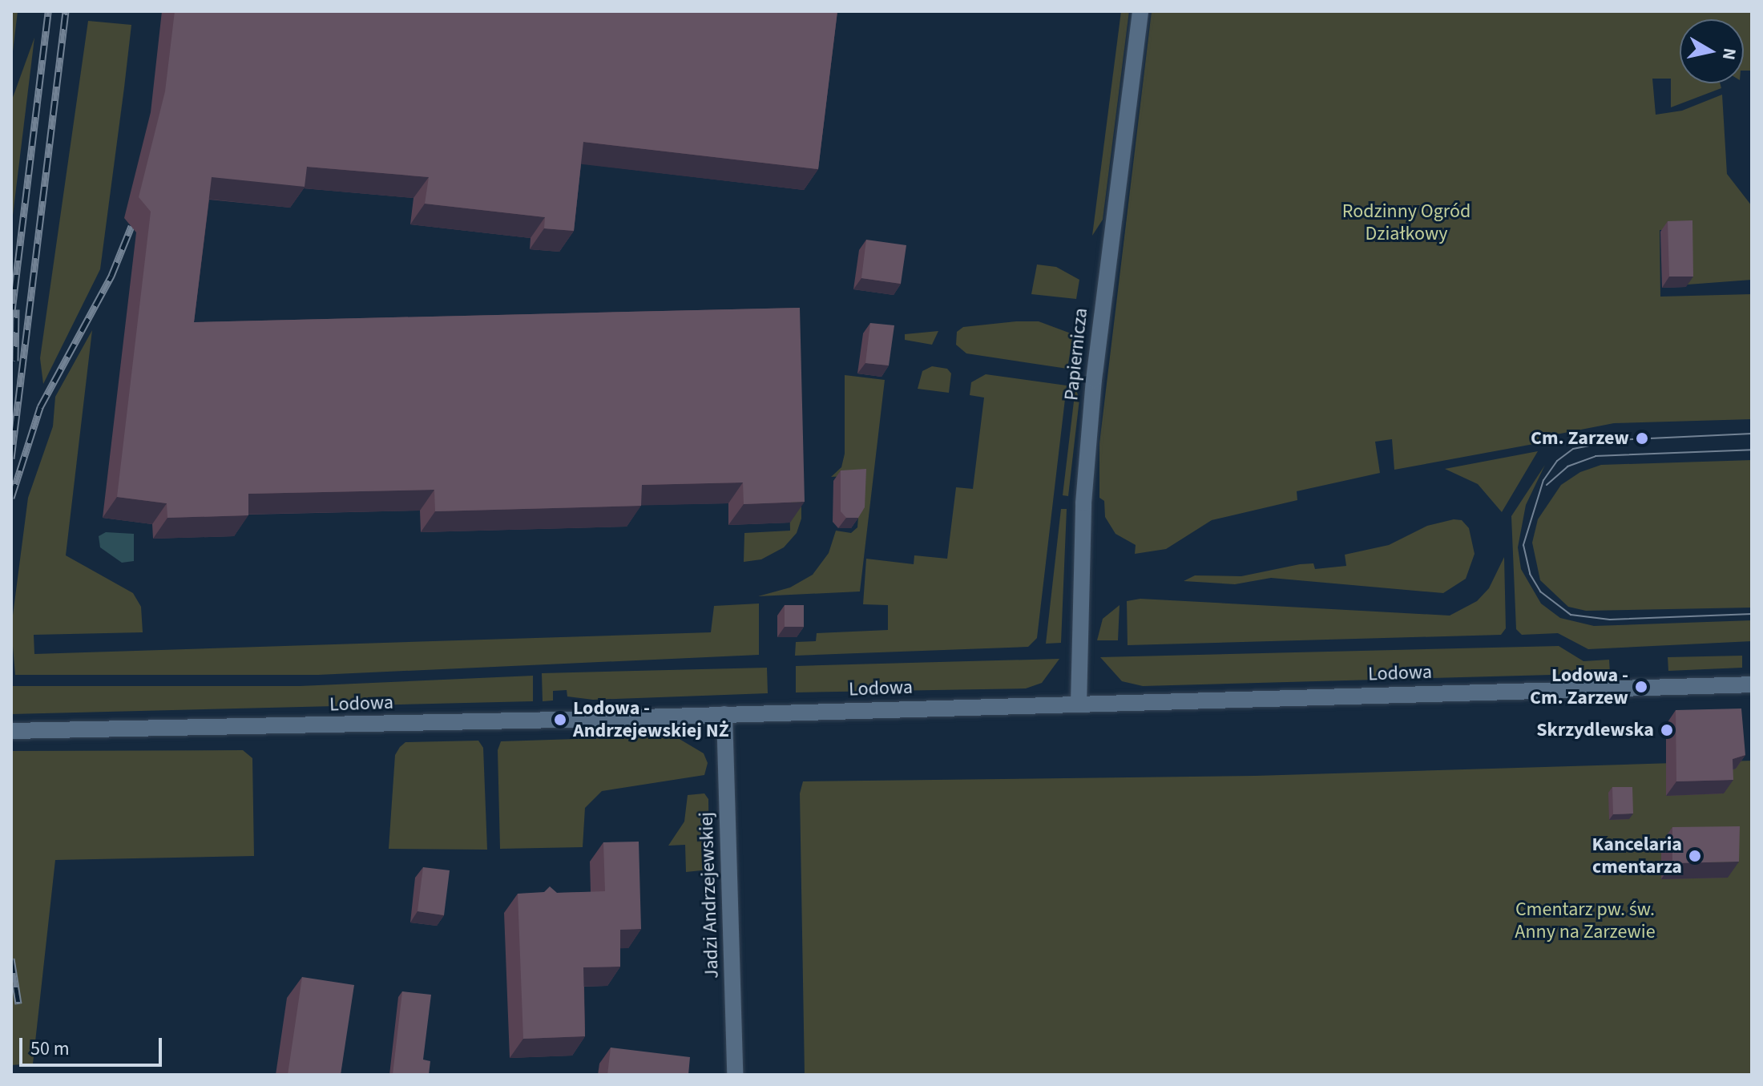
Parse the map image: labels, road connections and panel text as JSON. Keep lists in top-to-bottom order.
{
  "streets": {
    "street": ["Papiernicza", "Lodowa", "Jadzi Andrzejewskiej"]
  },
  "crossings": [
    ["Papiernicza", "Lodowa"],
    ["Lodowa", "Jadzi Andrzejewskiej"]
  ],
  "parks": ["Rodzinny Ogród Działkowy", "Cmentarz pw. św. Anny na Zarzewie"],
  "places": [
    "Cm. Zarzew",
    "Lodowa - Cm. Zarzew",
    "Lodowa - Andrzejewskiej NŻ",
    "Skrzydlewska",
    "Kancelaria cmentarza"
  ],
  "scale_bar": "50 m",
  "north": "right"
}
